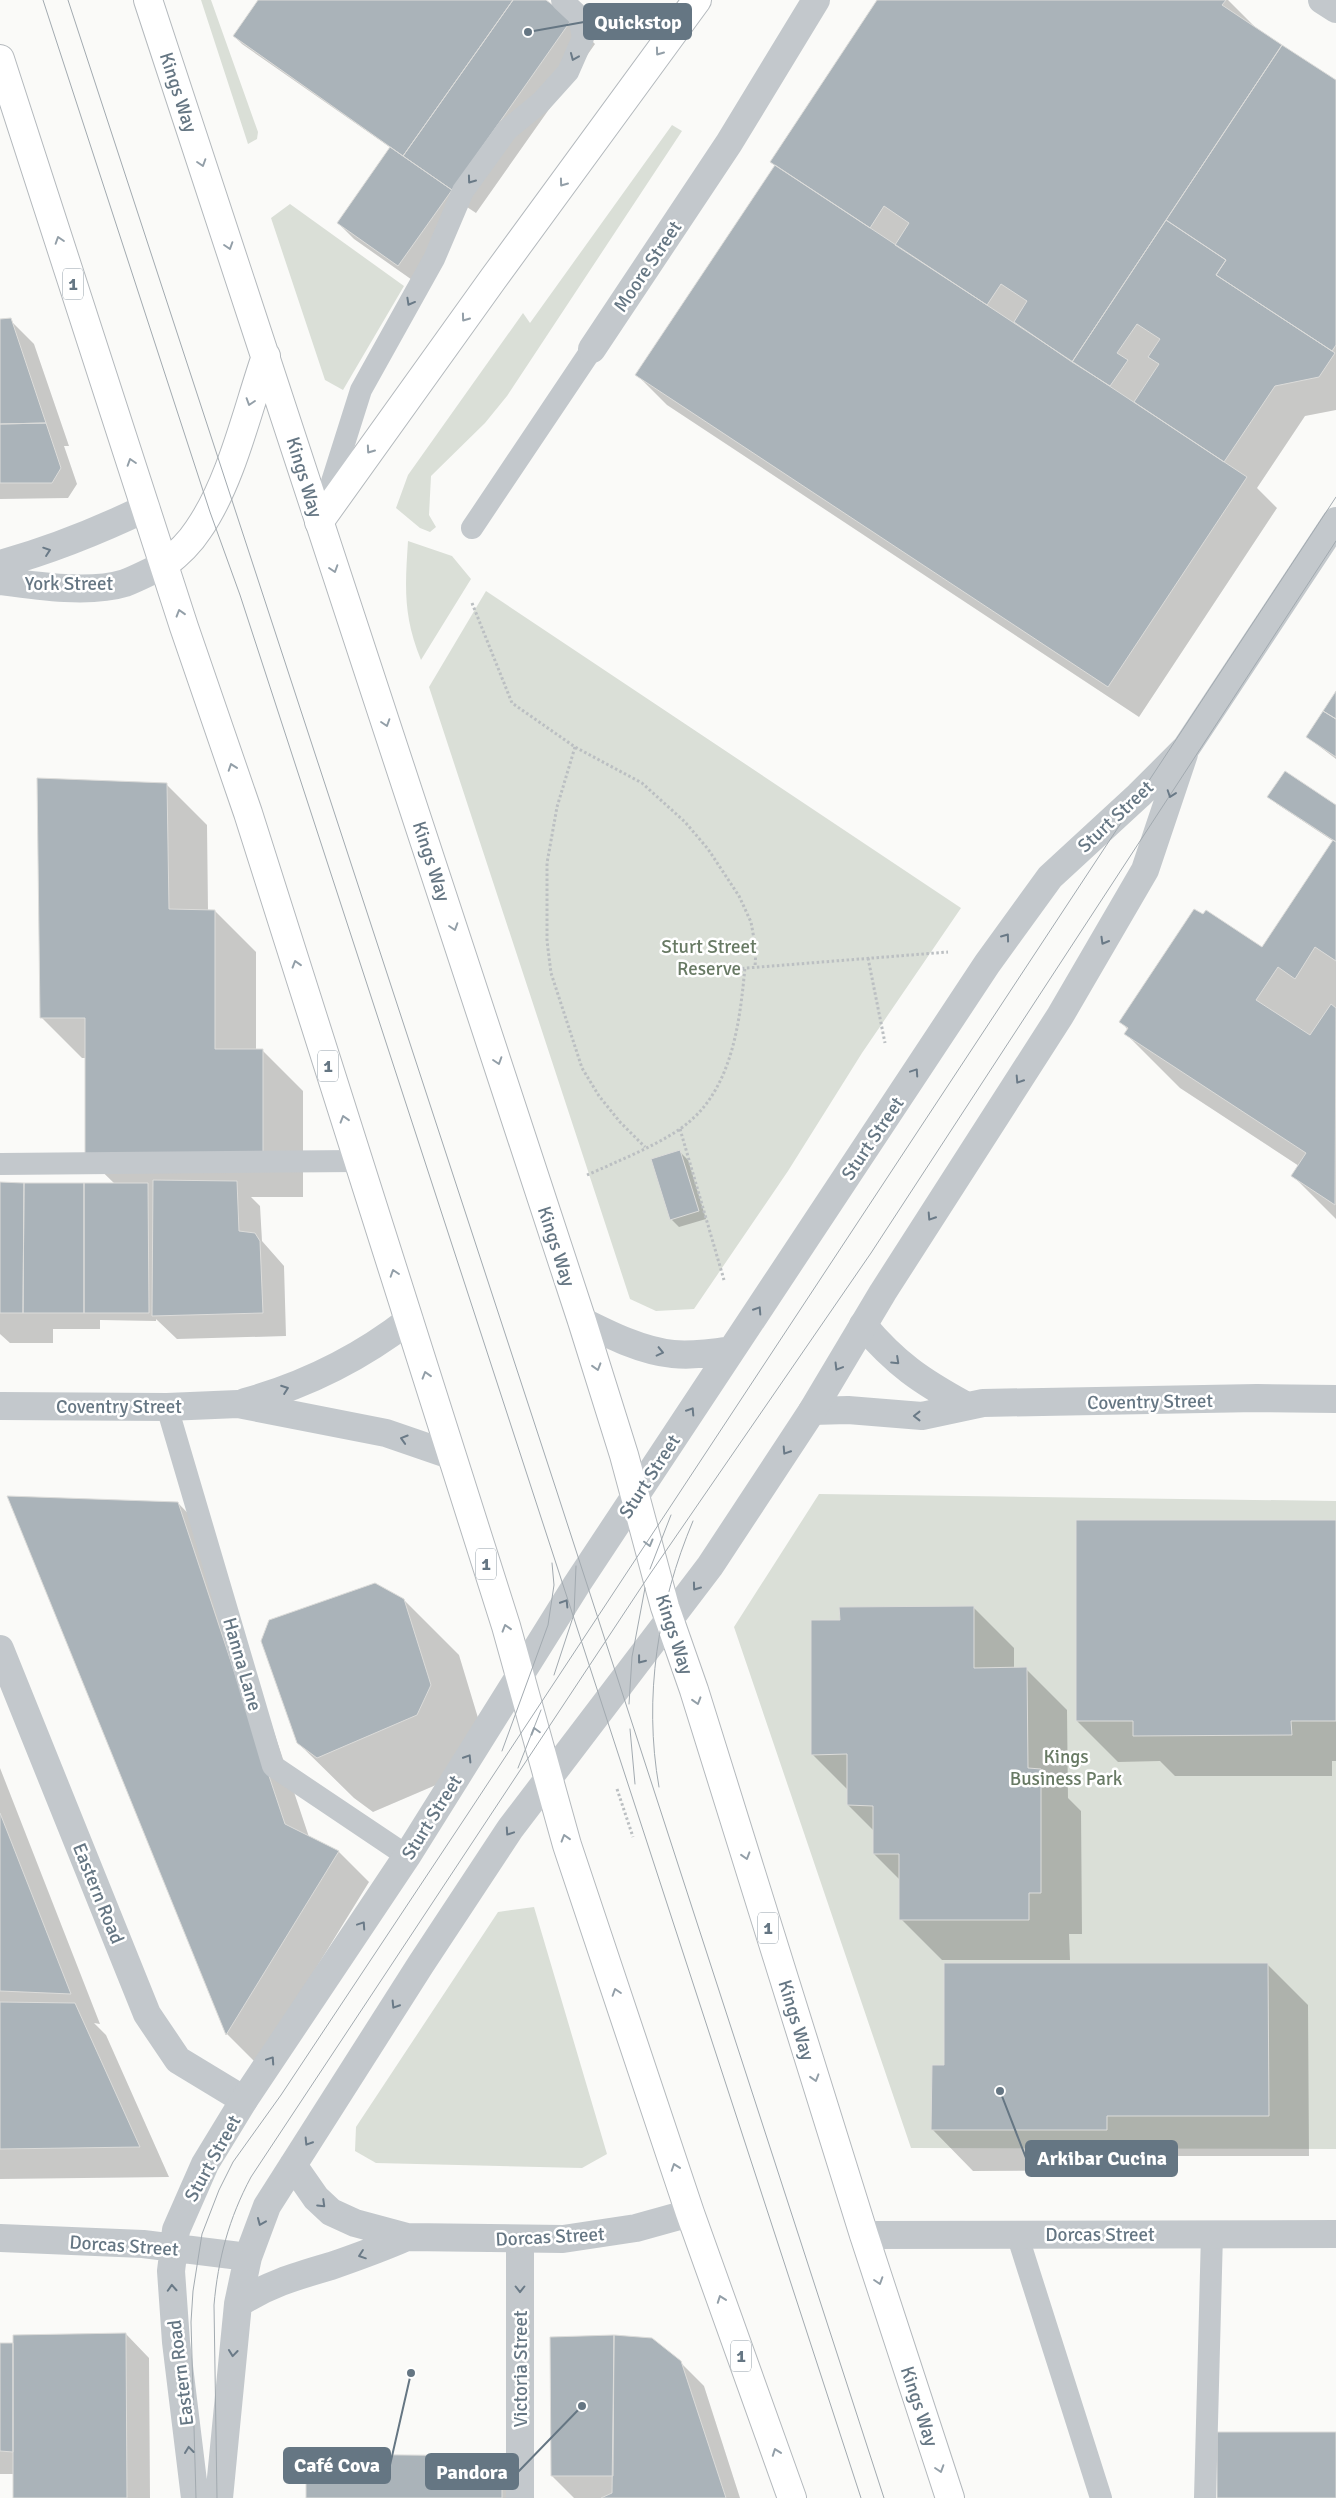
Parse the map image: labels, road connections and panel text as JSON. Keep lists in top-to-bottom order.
{
  "streets": {
    "highway": ["Kings Way", "1"],
    "street": [
      "Moore Street",
      "York Street",
      "Sturt Street",
      "Coventry Street",
      "Eastern Road",
      "Dorcas Street",
      "Victoria Street"
    ],
    "lane": ["Hanna Lane"]
  },
  "crossings": [
    ["Kings Way", "Sturt Street"],
    ["Kings Way", "Dorcas Street"],
    ["1", "York Street"],
    ["1", "Sturt Street"],
    ["1", "Coventry Street"],
    ["1", "Dorcas Street"],
    ["Sturt Street", "Coventry Street"],
    ["Sturt Street", "Hanna Lane"],
    ["Sturt Street", "Eastern Road"],
    ["Sturt Street", "Dorcas Street"],
    ["Coventry Street", "Hanna Lane"],
    ["Eastern Road", "Dorcas Street"],
    ["Dorcas Street", "Victoria Street"]
  ],
  "one_way": ["Victoria Street"],
  "parks": ["Sturt Street Reserve", "Kings Business Park"],
  "places": [
    "Quickstop",
    "Arkibar Cucina",
    "Café Cova",
    "Pandora"
  ]
}
